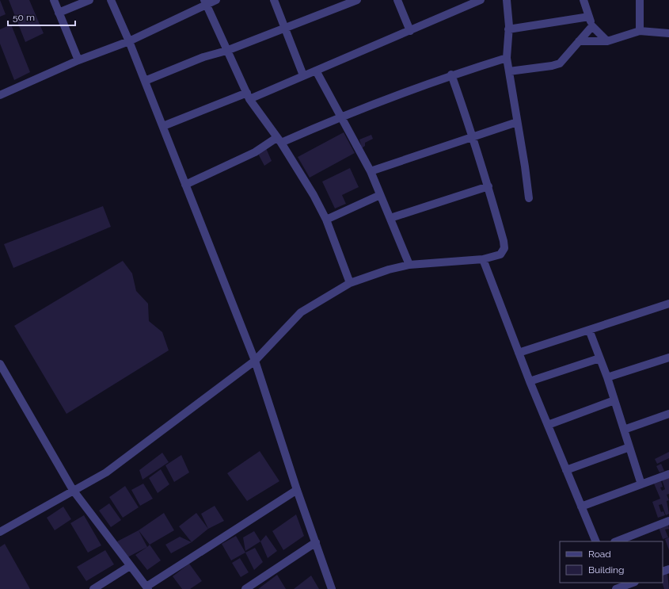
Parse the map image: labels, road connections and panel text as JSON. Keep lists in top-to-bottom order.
{
  "legend": ["Road", "Building"],
  "scale_bar": "50 m"
}
